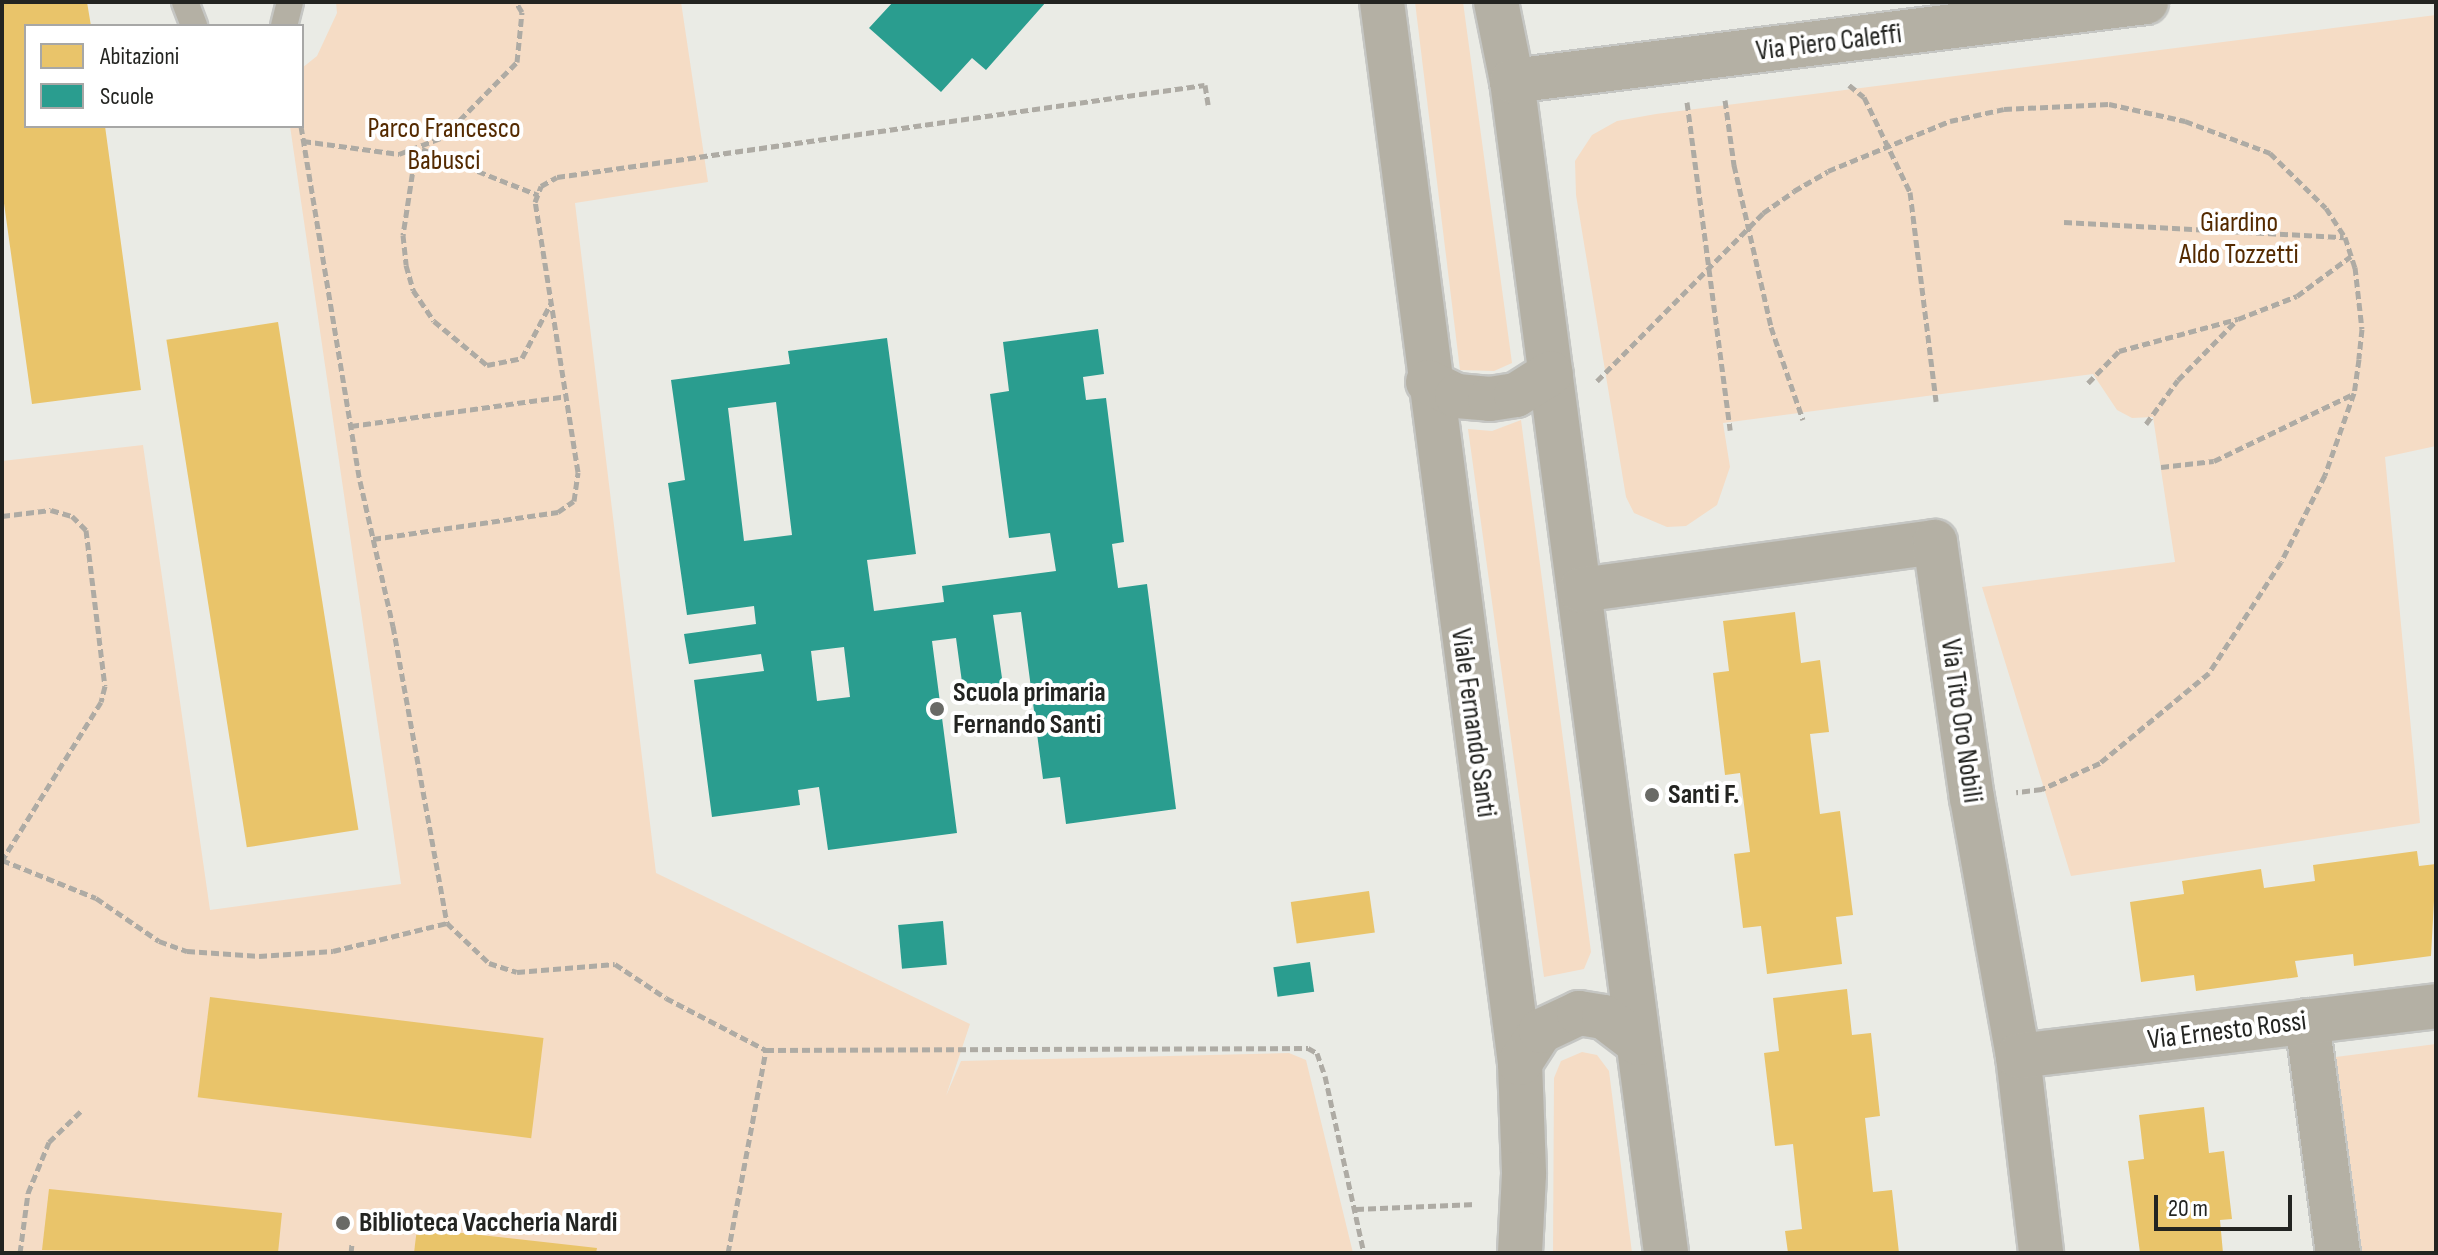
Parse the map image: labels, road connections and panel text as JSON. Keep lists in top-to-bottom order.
{
  "streets": {
    "street": [
      "Via Piero Caleffi",
      "Via Tito Oro Nobili",
      "Viale Fernando Santi",
      "Via Ernesto Rossi"
    ]
  },
  "crossings": [
    ["Via Tito Oro Nobili", "Via Ernesto Rossi"]
  ],
  "parks": ["Parco Francesco Babusci", "Giardino Aldo Tozzetti"],
  "places": ["Scuola primaria Fernando Santi", "Santi F.", "Biblioteca Vaccheria Nardi"],
  "legend": ["Abitazioni", "Scuole"],
  "scale_bar": "20 m"
}
